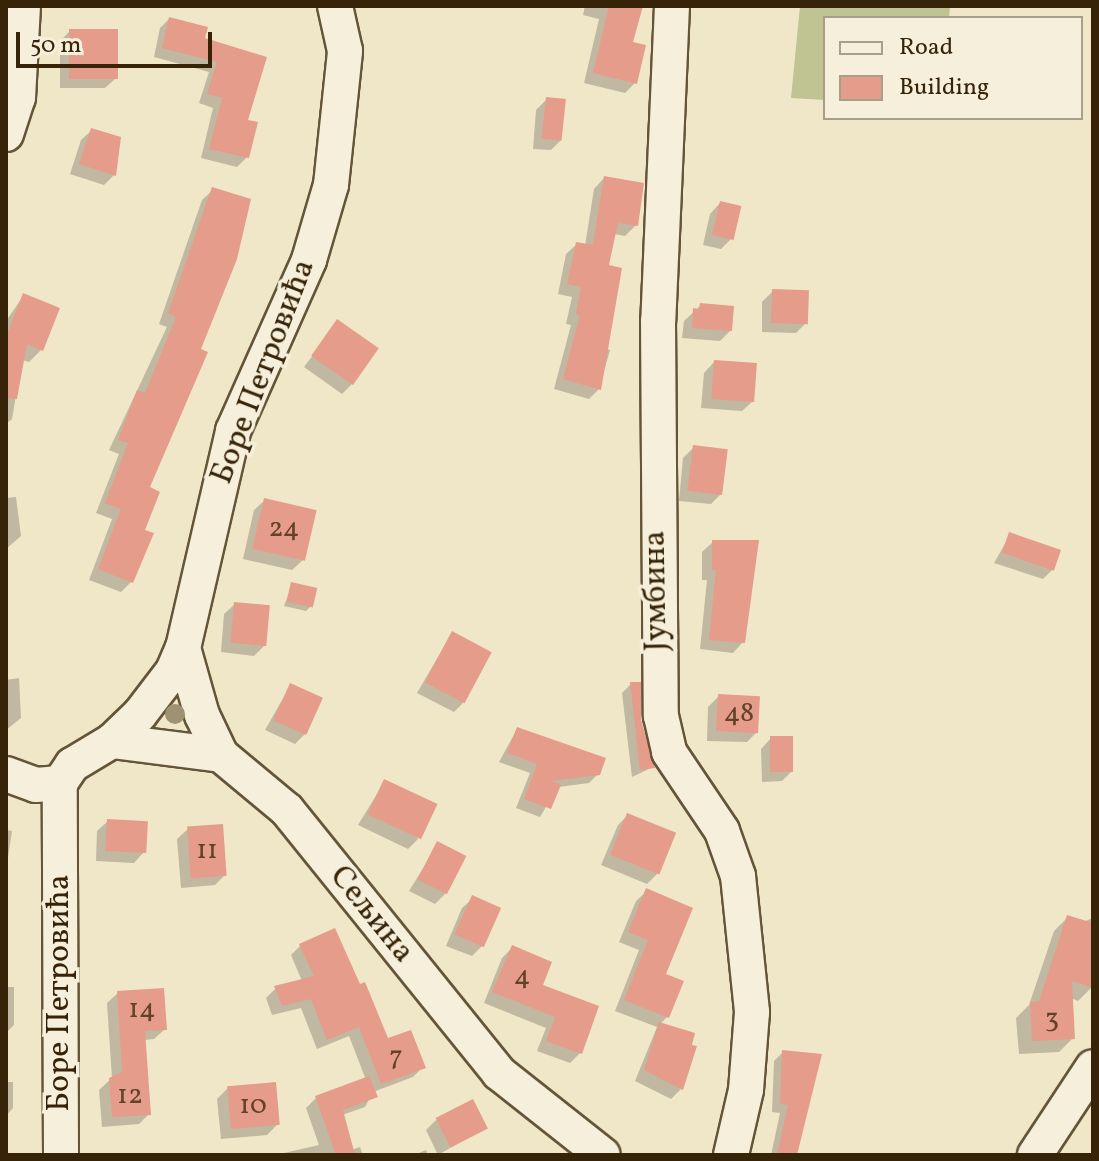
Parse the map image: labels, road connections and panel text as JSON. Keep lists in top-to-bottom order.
{
  "streets": {
    "street": ["Боре Петровића", "Јумбина", "Сељина"]
  },
  "crossings": [
    ["Боре Петровића", "Сељина"]
  ],
  "house_numbers": [
    "24",
    "48",
    "11",
    "4",
    "14",
    "3",
    "7",
    "12",
    "10"
  ],
  "legend": ["Road", "Building"],
  "scale_bar": "50 m"
}
